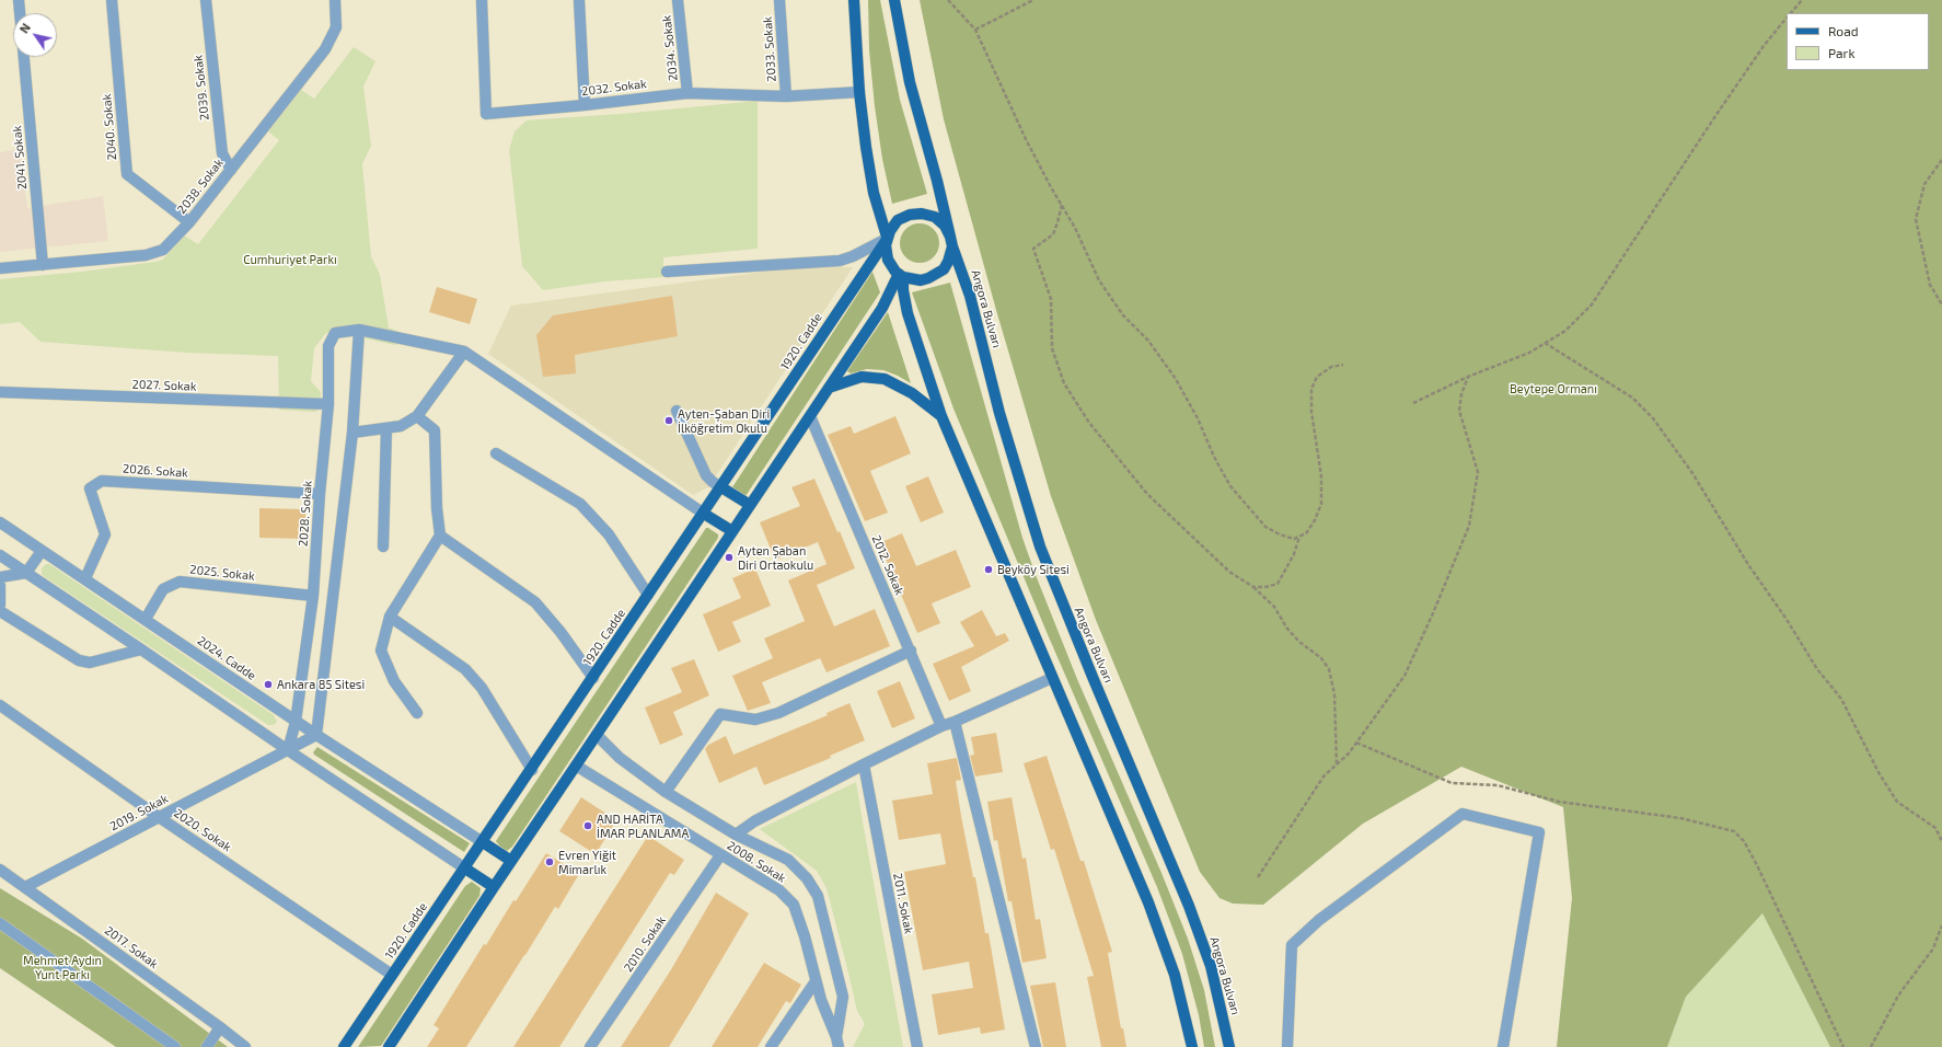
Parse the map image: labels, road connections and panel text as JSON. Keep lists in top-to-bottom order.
{
  "streets": {
    "main road": ["Angora Bulvarı", "1920. Cadde"],
    "street": [
      "2034. Sokak",
      "2033. Sokak",
      "2039. Sokak",
      "2032. Sokak",
      "2040. Sokak",
      "2041. Sokak",
      "2038. Sokak",
      "2027. Sokak",
      "2026. Sokak",
      "2028. Sokak",
      "2012. Sokak",
      "2025. Sokak",
      "2024. Cadde",
      "2019. Sokak",
      "2020. Sokak",
      "2008. Sokak",
      "2011. Sokak",
      "2010. Sokak",
      "2017. Sokak"
    ]
  },
  "crossings": [
    ["2034. Sokak", "2032. Sokak"],
    ["2033. Sokak", "2032. Sokak"],
    ["2039. Sokak", "2038. Sokak"],
    ["2040. Sokak", "2038. Sokak"],
    ["2041. Sokak", "2038. Sokak"],
    ["Angora Bulvarı", "1920. Cadde"],
    ["1920. Cadde", "2024. Cadde"],
    ["1920. Cadde", "2020. Sokak"],
    ["2027. Sokak", "2028. Sokak"],
    ["2026. Sokak", "2028. Sokak"],
    ["2026. Sokak", "2024. Cadde"],
    ["2028. Sokak", "2025. Sokak"],
    ["2028. Sokak", "2024. Cadde"],
    ["2028. Sokak", "2019. Sokak"],
    ["2025. Sokak", "2024. Cadde"],
    ["2024. Cadde", "2019. Sokak"],
    ["2019. Sokak", "2020. Sokak"],
    ["2019. Sokak", "2017. Sokak"],
    ["2008. Sokak", "2010. Sokak"]
  ],
  "parks": ["Cumhuriyet Parkı", "Beytepe Ormanı", "Mehmet Aydın Yunt Parkı"],
  "places": [
    "Ayten-Şaban Diri İlköğretim Okulu",
    "Ayten Şaban Diri Ortaokulu",
    "Beyköy Sitesi",
    "Ankara 85 Sitesi",
    "AND HARİTA İMAR PLANLAMA",
    "Evren Yiğit Mimarlık"
  ],
  "legend": ["Road", "Park"],
  "north": "top left"
}
